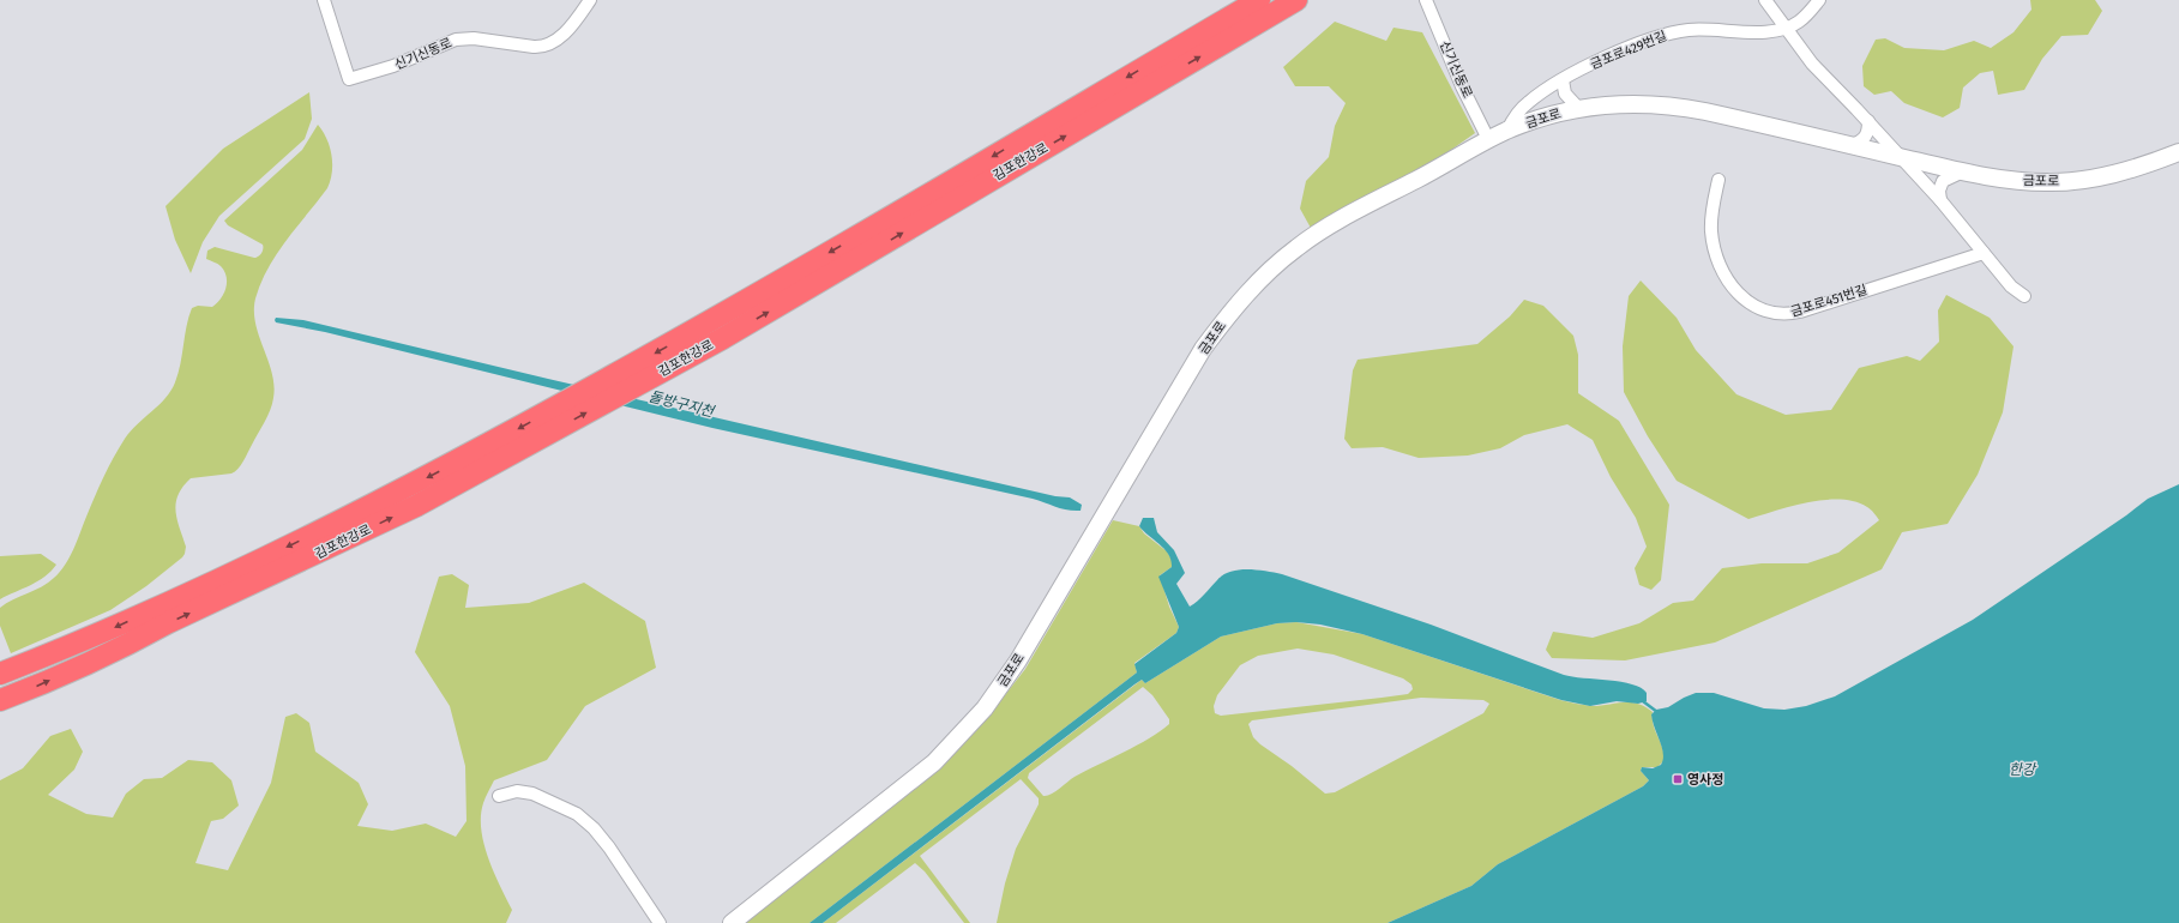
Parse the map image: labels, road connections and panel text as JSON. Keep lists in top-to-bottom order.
{
  "streets": {
    "highway": ["김포한강로"],
    "main road": ["금포로"],
    "street": ["금포로429번길", "신기신동로", "금포로451번길"]
  },
  "crossings": [
    ["금포로429번길", "금포로"],
    ["신기신동로", "금포로"]
  ],
  "water": ["돌방구지천", "한강"],
  "places": {
    "transit": ["영사정"]
  }
}
